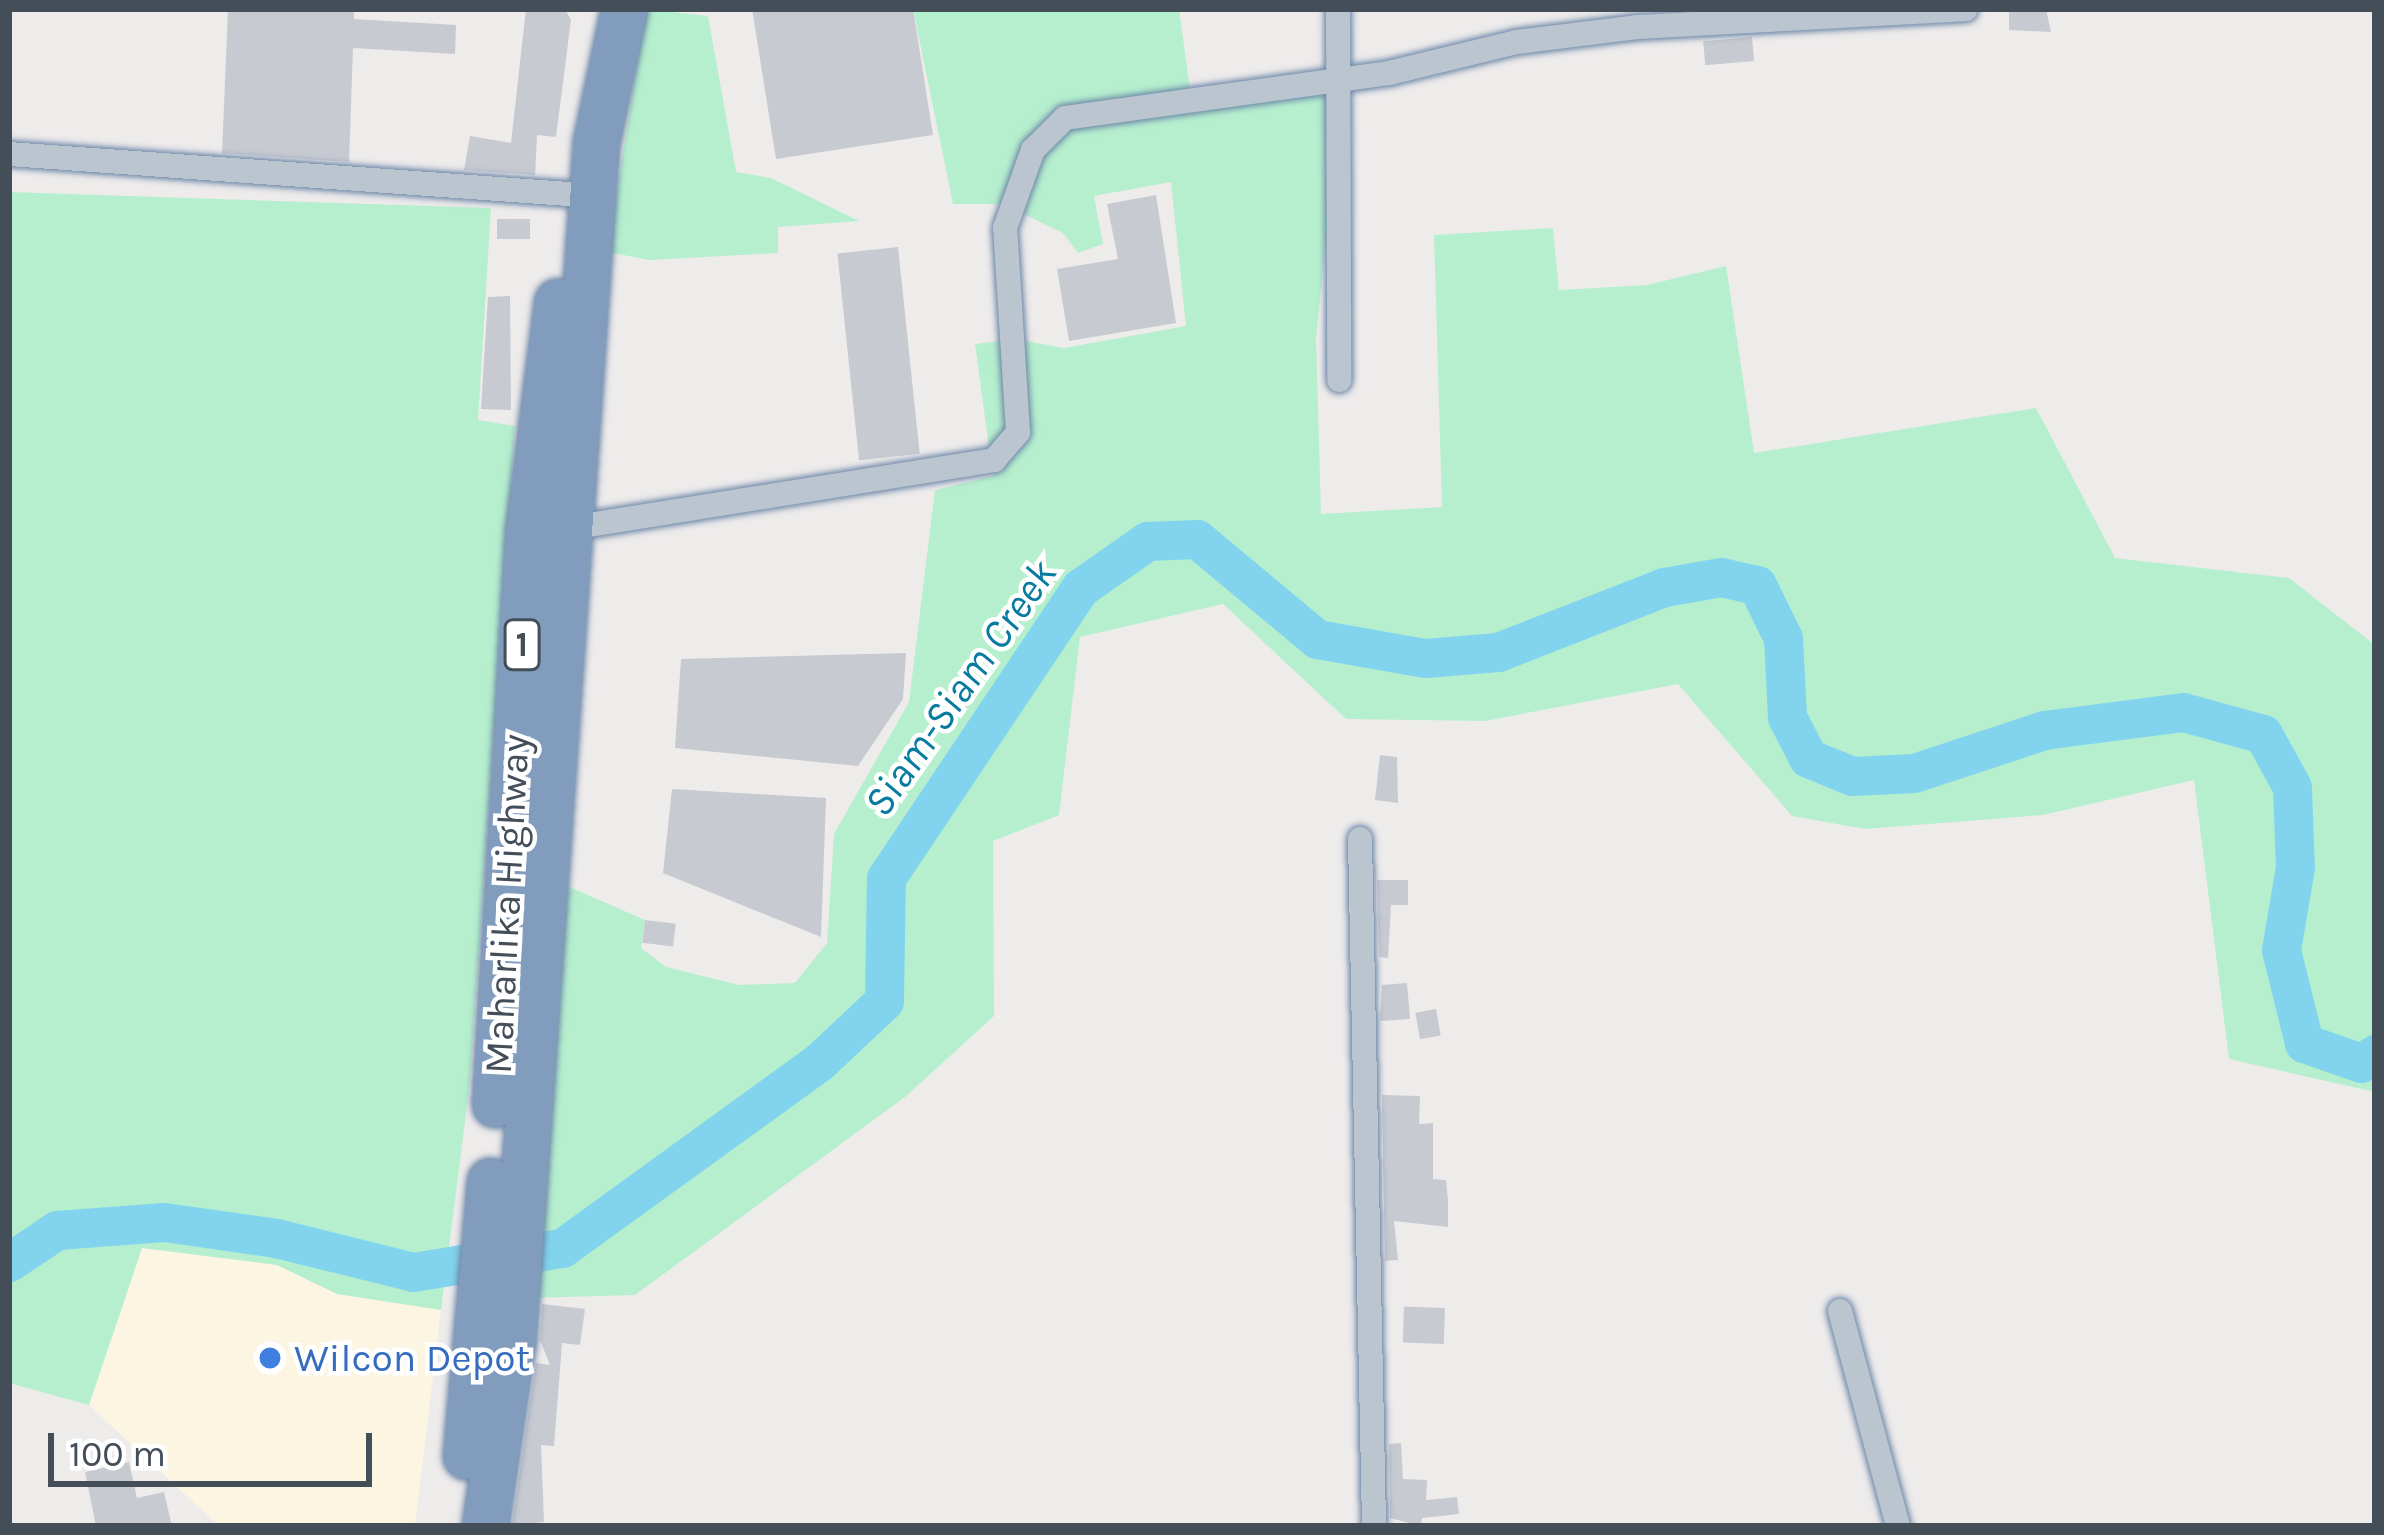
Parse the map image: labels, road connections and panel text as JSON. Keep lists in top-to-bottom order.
{
  "streets": {
    "highway": ["1", "Maharlika Highway"]
  },
  "water": ["Siam-Siam Creek"],
  "places": ["Wilcon Depot"],
  "scale_bar": "100 m"
}
